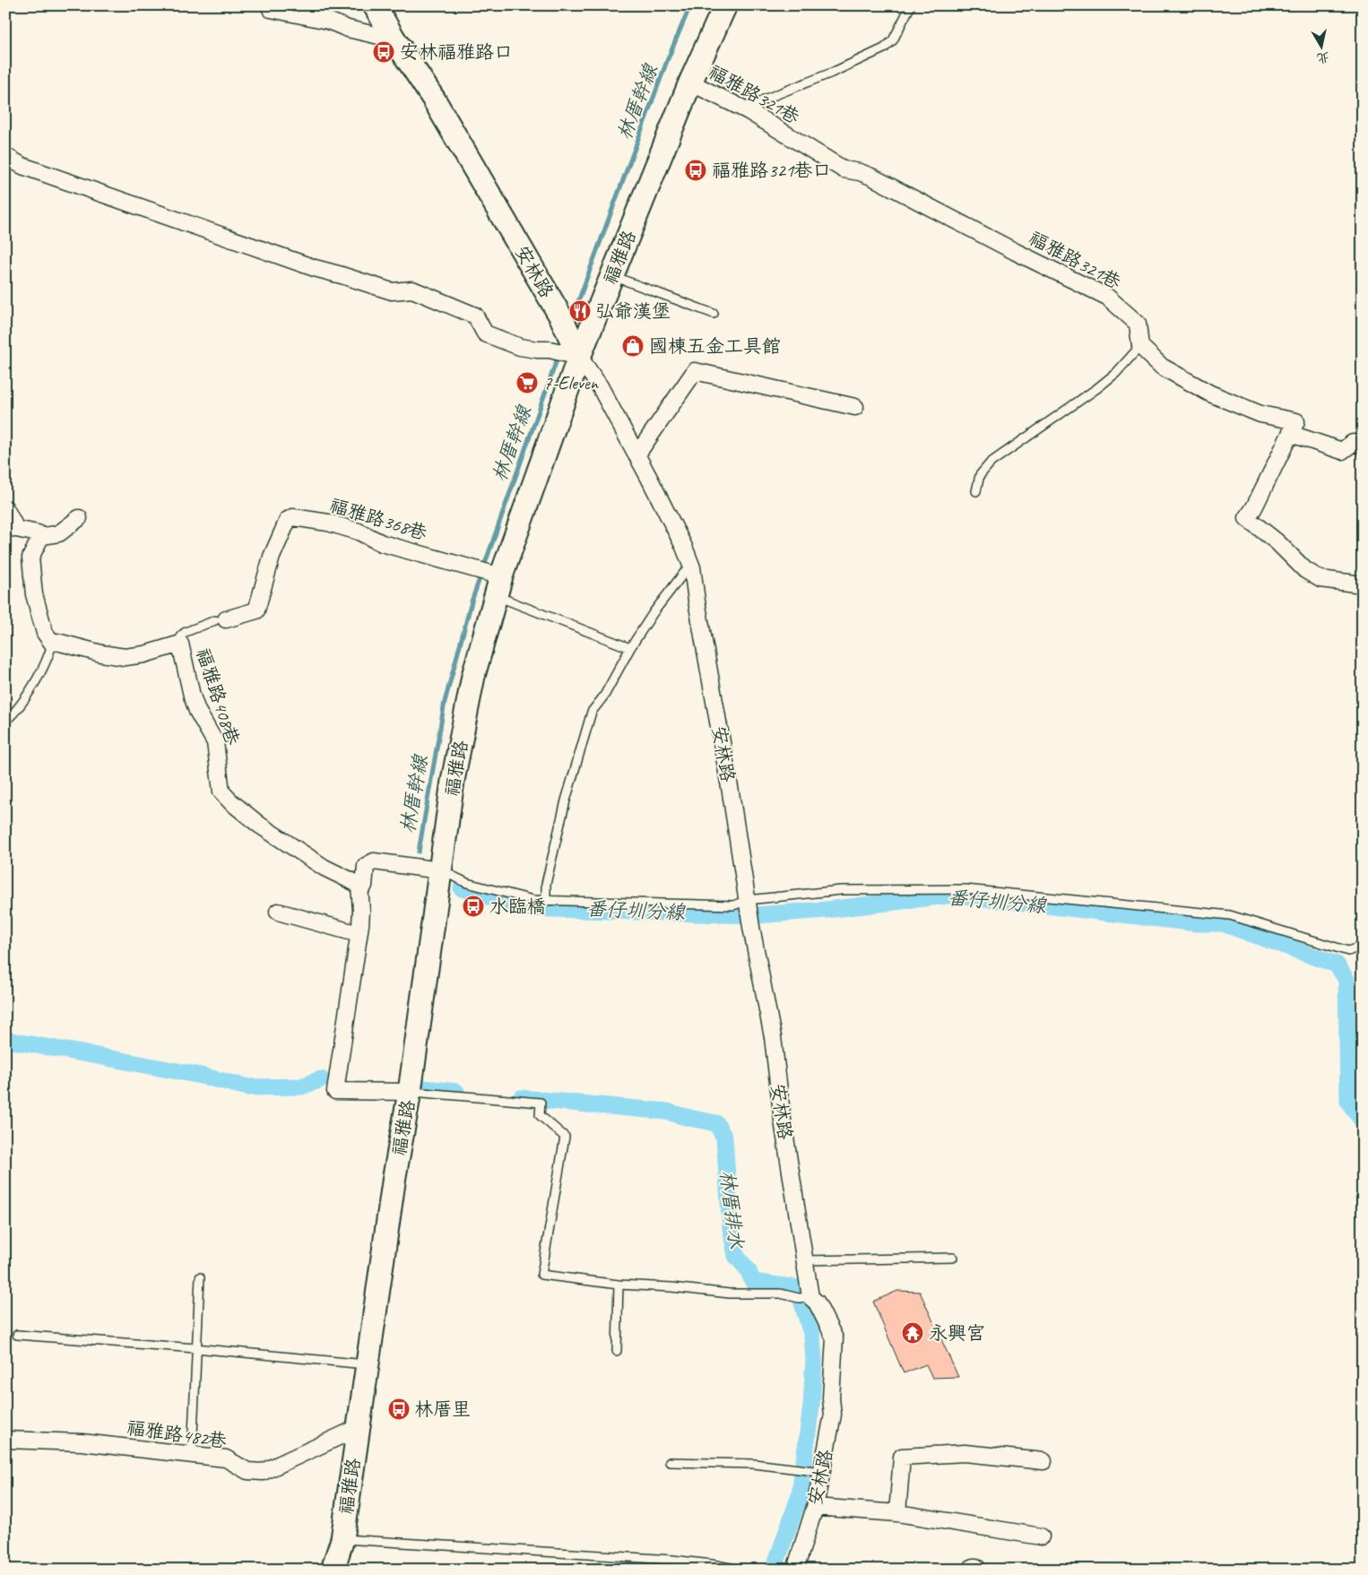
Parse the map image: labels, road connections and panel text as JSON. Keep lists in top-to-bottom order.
{
  "streets": {
    "main road": ["福雅路", "安林路"],
    "street": [
      "福雅路321巷",
      "福雅路368巷",
      "福雅路408巷",
      "福雅路482巷"
    ]
  },
  "crossings": [
    ["福雅路321巷", "福雅路"],
    ["福雅路", "安林路"],
    ["福雅路", "福雅路368巷"],
    ["福雅路", "福雅路482巷"]
  ],
  "water": ["林厝幹線", "番仔圳分線", "林厝排水"],
  "places": {
    "bus stop": [
      "安林福雅路口",
      "福雅路321巷口",
      "水臨橋",
      "林厝里"
    ],
    "restaurant": ["弘爺漢堡"],
    "shop": ["國棟五金工具館"],
    "supermarket": ["7-Eleven"],
    "temple": ["永興宮"]
  },
  "north": "bottom"
}
